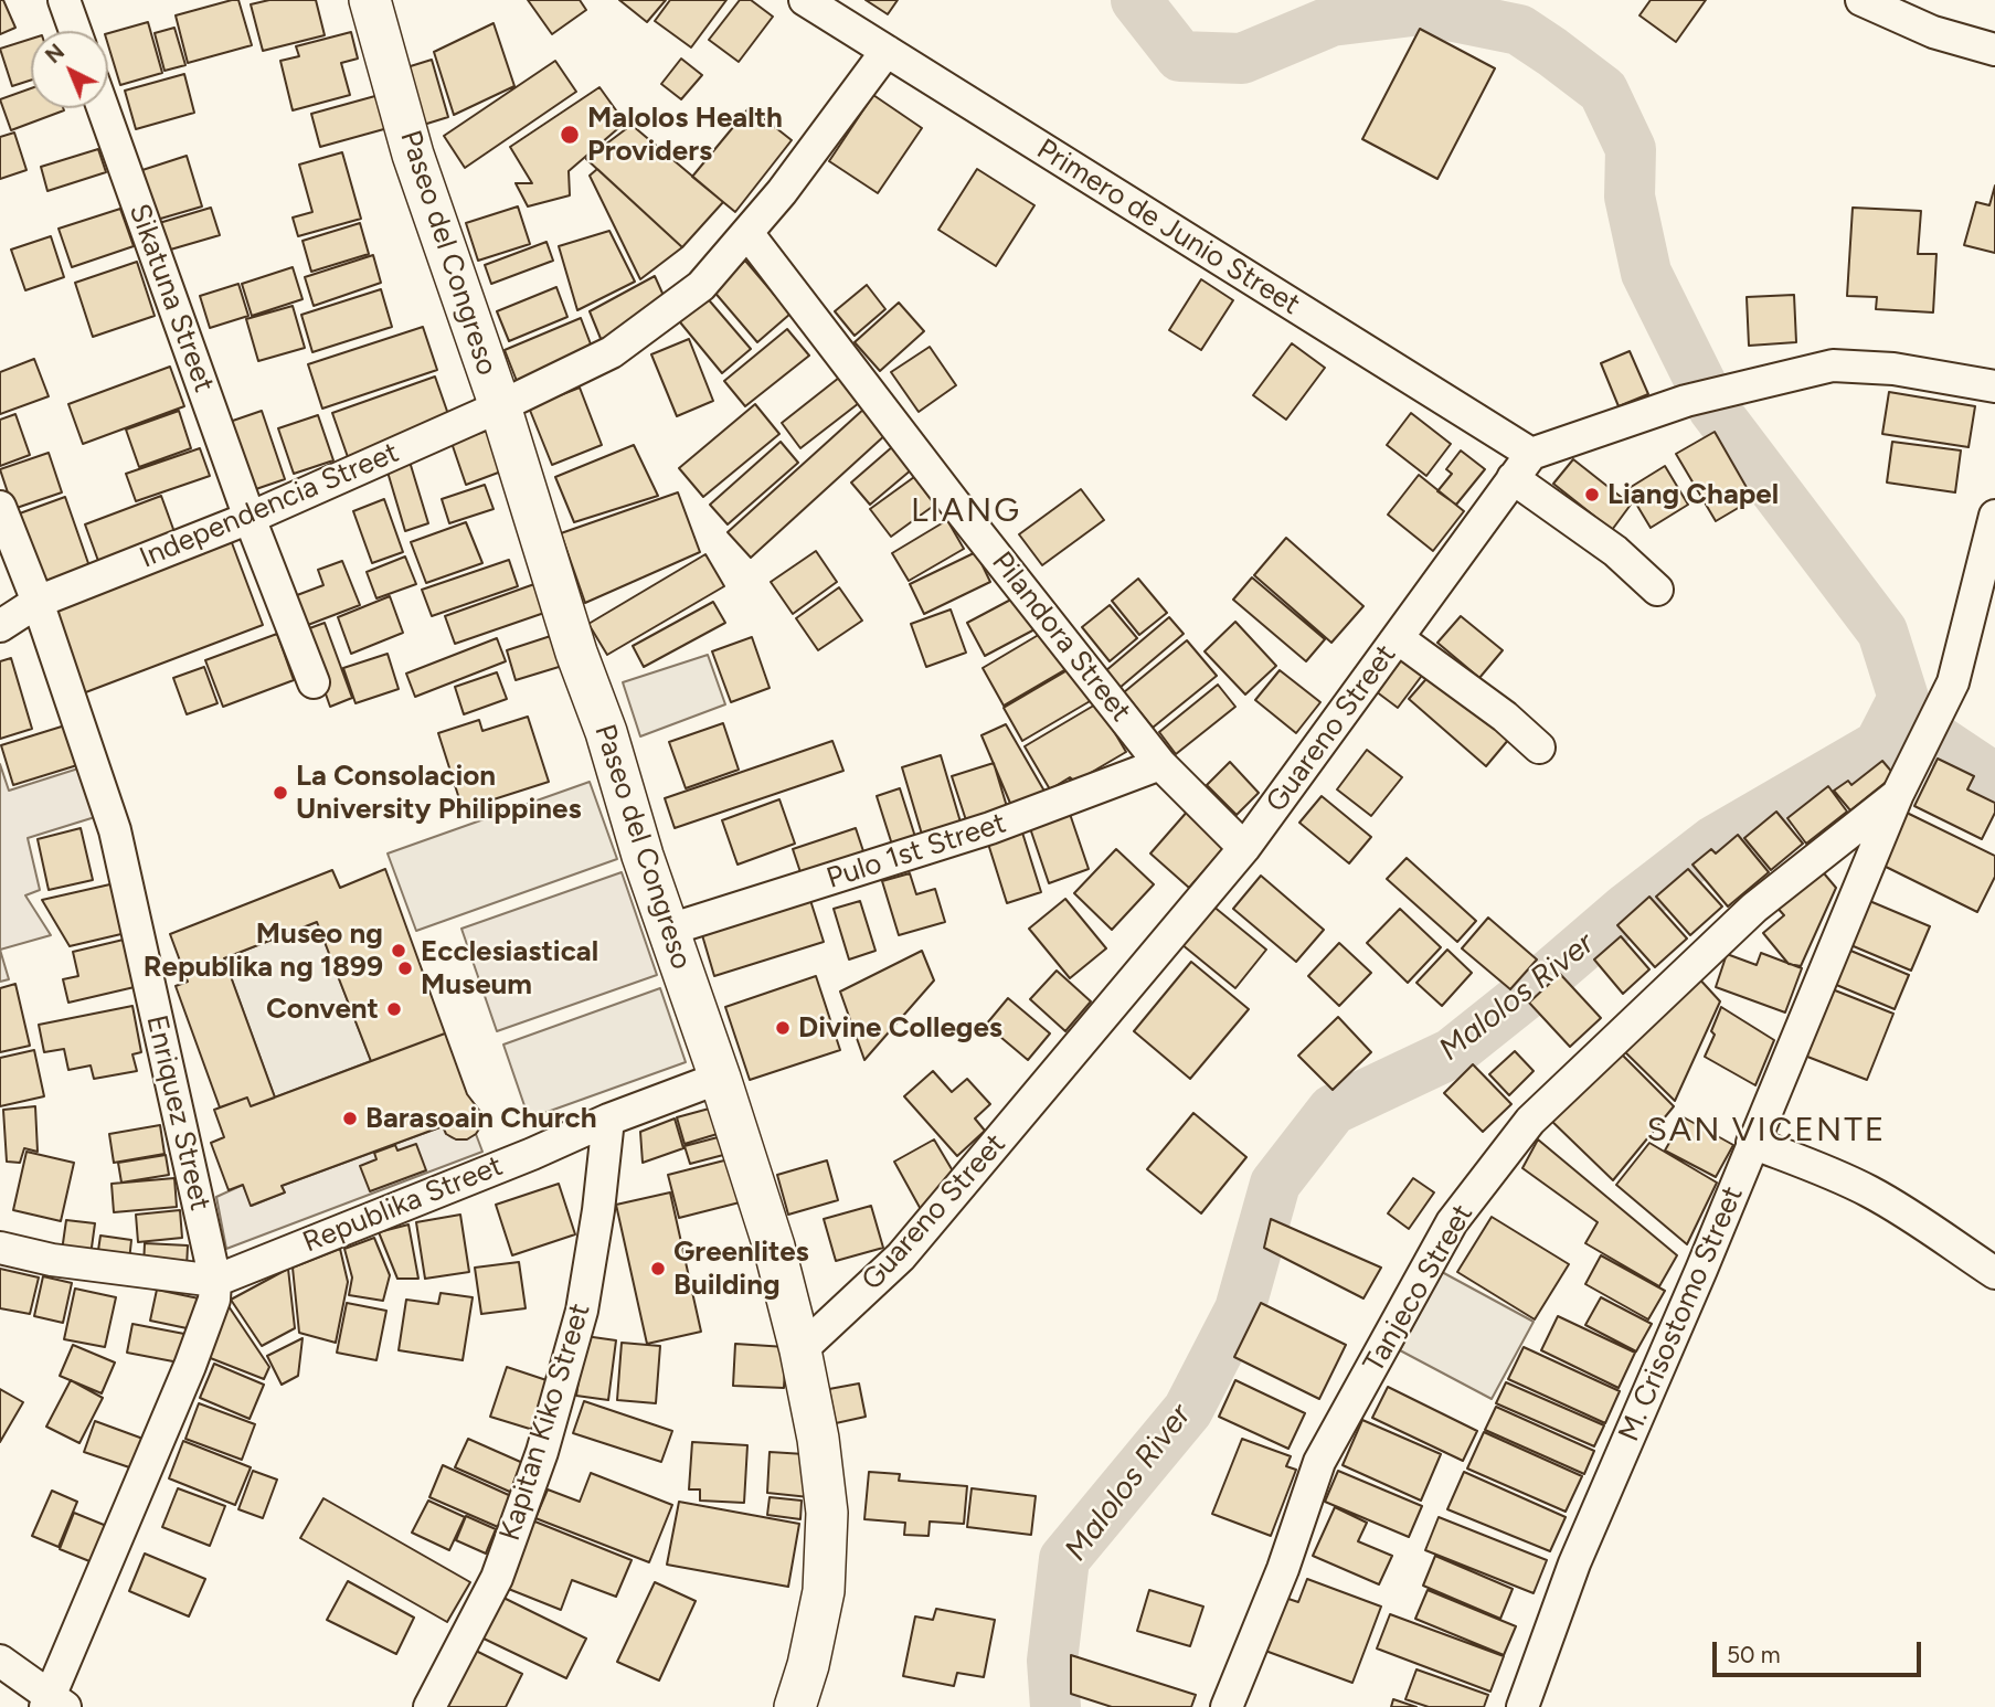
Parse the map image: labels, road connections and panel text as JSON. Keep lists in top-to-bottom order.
{
  "streets": {
    "main road": ["Paseo del Congreso"],
    "street": [
      "Primero de Junio Street",
      "Sikatuna Street",
      "Independencia Street",
      "Pilandora Street",
      "Guareno Street",
      "Pulo 1st Street",
      "Enriquez Street",
      "Republika Street",
      "Tanjeco Street",
      "M. Crisostomo Street",
      "Kapitan Kiko Street"
    ]
  },
  "crossings": [
    ["Primero de Junio Street", "Independencia Street"],
    ["Primero de Junio Street", "Guareno Street"],
    ["Paseo del Congreso", "Independencia Street"],
    ["Paseo del Congreso", "Guareno Street"],
    ["Paseo del Congreso", "Pulo 1st Street"],
    ["Paseo del Congreso", "Republika Street"],
    ["Sikatuna Street", "Independencia Street"],
    ["Independencia Street", "Pilandora Street"],
    ["Independencia Street", "Enriquez Street"],
    ["Pilandora Street", "Guareno Street"],
    ["Pilandora Street", "Pulo 1st Street"],
    ["Enriquez Street", "Republika Street"],
    ["Republika Street", "Kapitan Kiko Street"],
    ["Tanjeco Street", "M. Crisostomo Street"]
  ],
  "districts": ["LIANG", "SAN VICENTE"],
  "water": ["Malolos River"],
  "places": [
    "Malolos Health Providers",
    "Liang Chapel",
    "La Consolacion University Philippines",
    "Museo ng Republika ng 1899",
    "Ecclesiastical Museum",
    "Convent",
    "Divine Colleges",
    "Barasoain Church",
    "Greenlites Building"
  ],
  "scale_bar": "50 m",
  "north": "top left"
}
